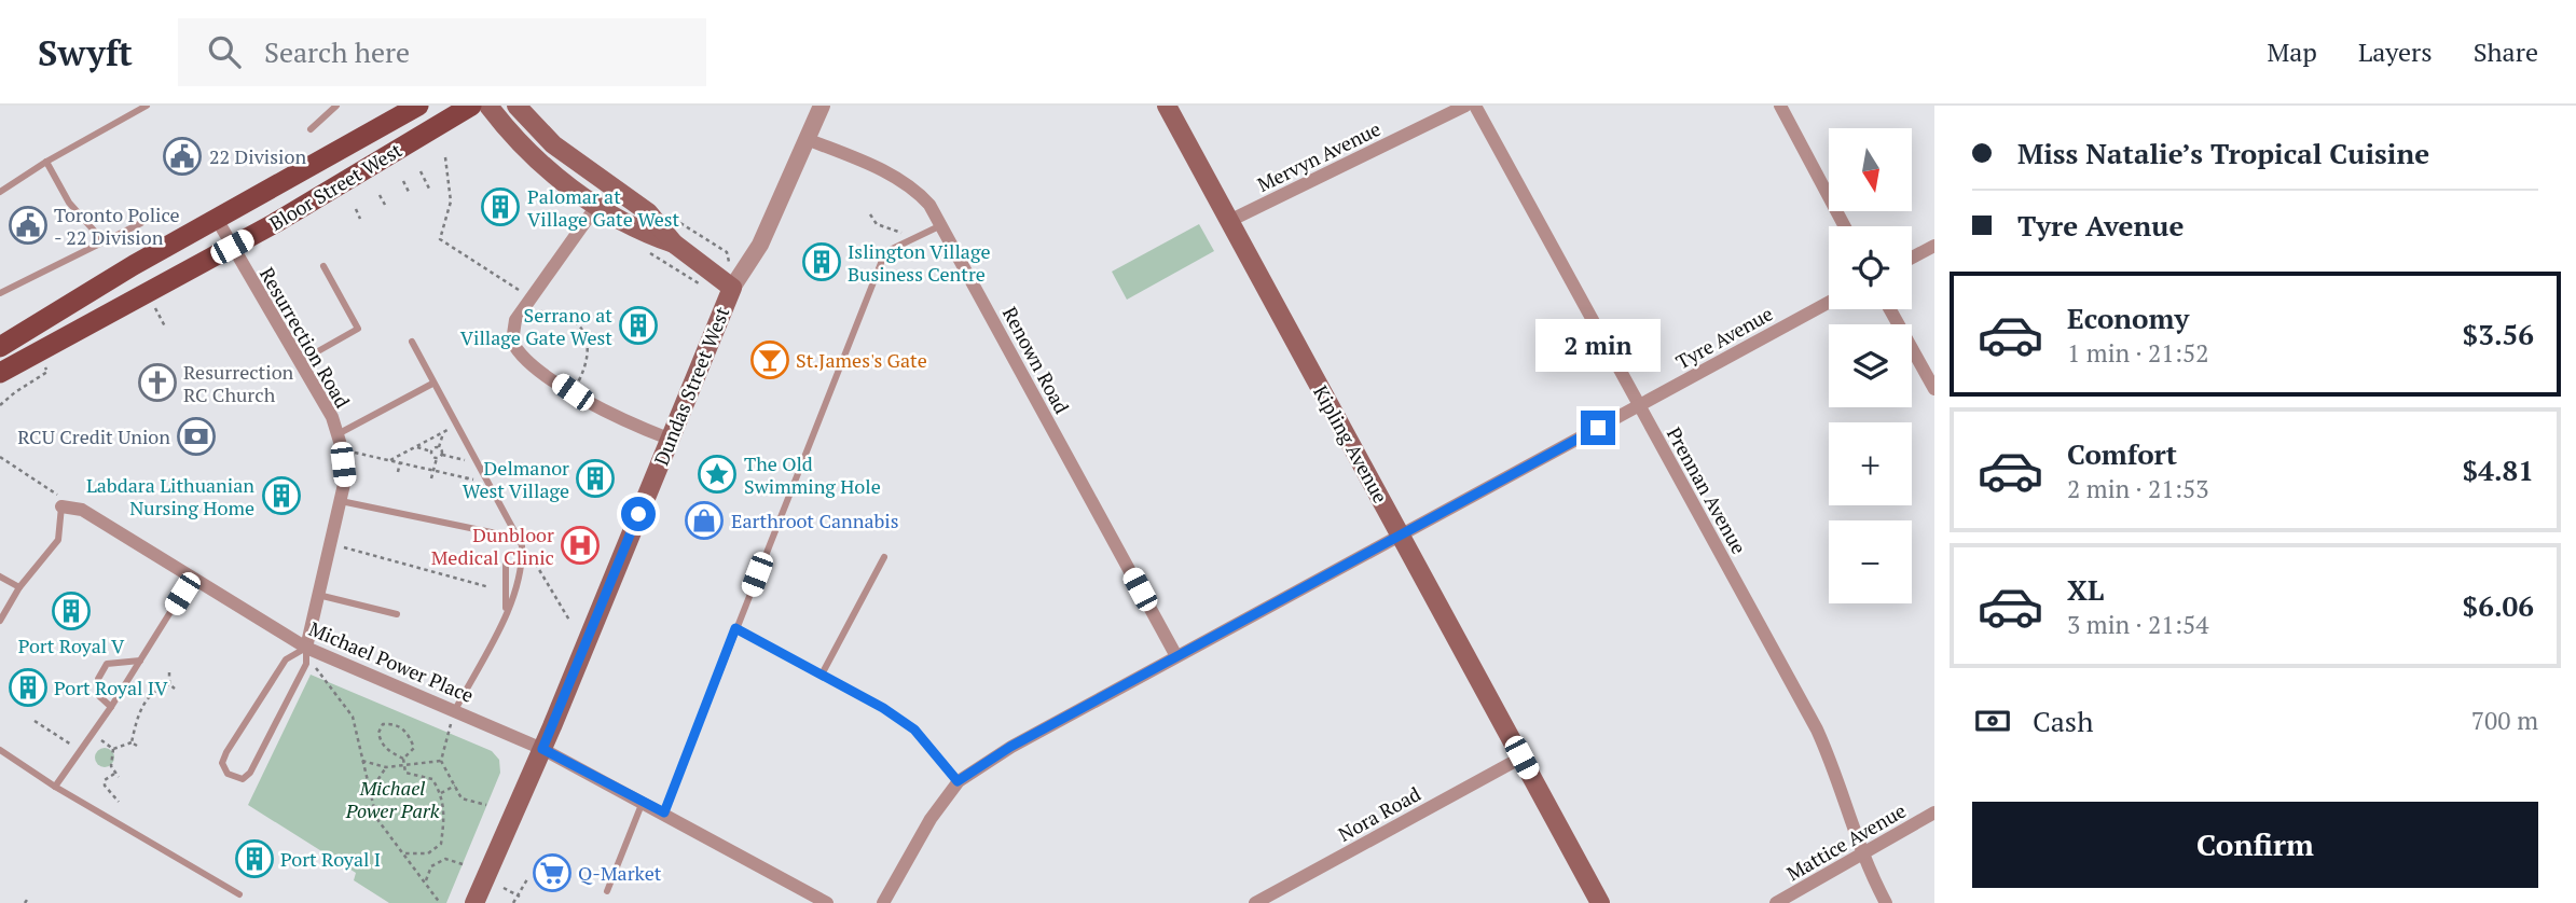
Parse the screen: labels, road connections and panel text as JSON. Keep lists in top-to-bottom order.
{
  "streets": {
    "main road": ["Bloor Street West", "Dundas Street West", "Kipling Avenue"],
    "street": [
      "Mervyn Avenue",
      "Resurrection Road",
      "Tyre Avenue",
      "Renown Road",
      "Prennan Avenue",
      "Michael Power Place",
      "Nora Road",
      "Mattice Avenue"
    ]
  },
  "crossings": [
    ["Mervyn Avenue", "Kipling Avenue"],
    ["Bloor Street West", "Resurrection Road"],
    ["Resurrection Road", "Michael Power Place"],
    ["Tyre Avenue", "Renown Road"],
    ["Tyre Avenue", "Kipling Avenue"],
    ["Tyre Avenue", "Prennan Avenue"],
    ["Renown Road", "Dundas Street West"],
    ["Dundas Street West", "Michael Power Place"],
    ["Kipling Avenue", "Nora Road"],
    ["Prennan Avenue", "Mattice Avenue"]
  ],
  "parks": ["Michael Power Park"],
  "places": {
    "public building": ["22 Division", "Toronto Police - 22 Division"],
    "building": [
      "Palomar at Village Gate West",
      "Islington Village Business Centre",
      "Serrano at Village Gate West",
      "Delmanor West Village",
      "Labdara Lithuanian Nursing Home",
      "Port Royal V",
      "Port Royal IV",
      "Port Royal I"
    ],
    "bar": ["St.James's Gate"],
    "church": ["Resurrection RC Church"],
    "bank": ["RCU Credit Union"],
    "place": ["The Old Swimming Hole"],
    "shop": ["Earthroot Cannabis"],
    "hospital": ["Dunbloor Medical Clinic"],
    "supermarket": ["Q-Market"]
  },
  "north": "bottom",
  "page": {
    "header": "Swyft",
    "search": "Search here",
    "nav": ["Map", "Layers", "Share"],
    "banner": ["Miss Natalie’s Tropical Cuisine", "Tyre Avenue"],
    "map_buttons": ["+", "−"],
    "list": [
      {
        "name": "Economy",
        "note": "1 min · 21:52",
        "value": "$3.56"
      },
      {
        "name": "Comfort",
        "note": "2 min · 21:53",
        "value": "$4.81"
      },
      {
        "name": "XL",
        "note": "3 min · 21:54",
        "value": "$6.06"
      }
    ],
    "bubble": "2 min",
    "pay": ["Cash", "700 m"],
    "buttons": "Confirm"
  }
}
